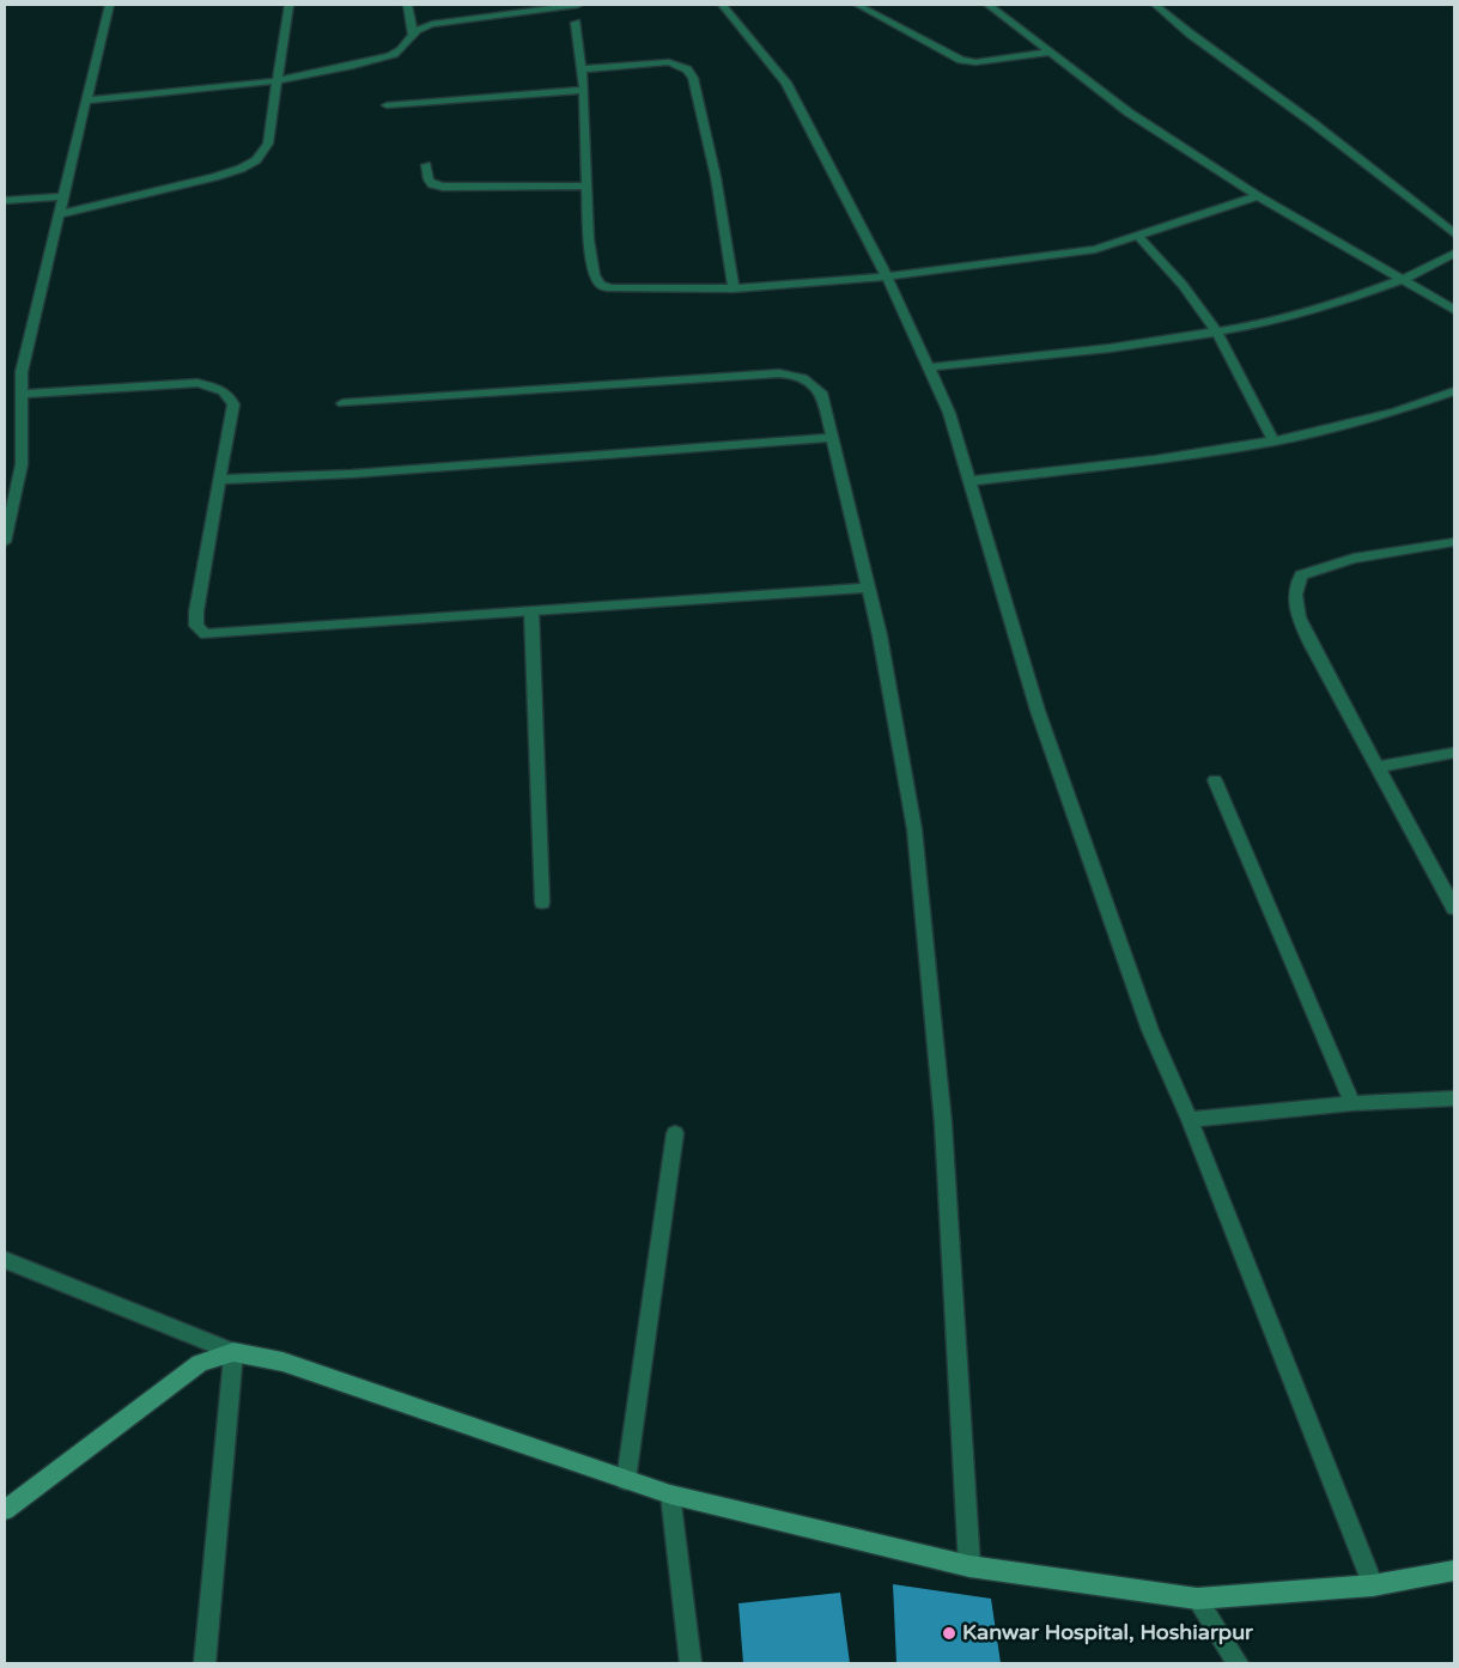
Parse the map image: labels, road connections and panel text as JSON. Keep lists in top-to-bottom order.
{
  "places": ["Kanwar Hospital, Hoshiarpur"]
}
